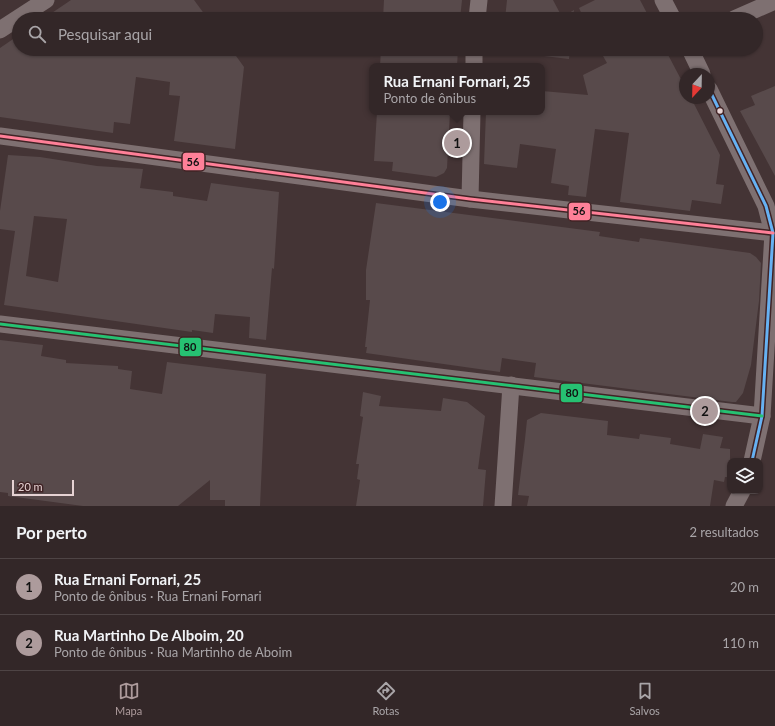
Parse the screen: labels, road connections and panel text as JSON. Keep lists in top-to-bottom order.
{
  "lines": ["transit line 56", "transit line 80"],
  "scale_bar": "20 m",
  "north": "bottom",
  "page": {
    "search": "Pesquisar aqui",
    "popup": ["Rua Ernani Fornari, 25", "Ponto de ônibus"],
    "pins": ["1", "2"],
    "scale": "20 m",
    "heading": ["Por perto", "2 resultados"],
    "list": [
      {
        "mark": "1",
        "name": "Rua Ernani Fornari, 25",
        "note": "Ponto de ônibus · Rua Ernani Fornari",
        "value": "20 m"
      },
      {
        "mark": "2",
        "name": "Rua Martinho De Alboim, 20",
        "note": "Ponto de ônibus · Rua Martinho de Aboim",
        "value": "110 m"
      }
    ],
    "nav": ["Mapa", "Rotas", "Salvos"]
  }
}
